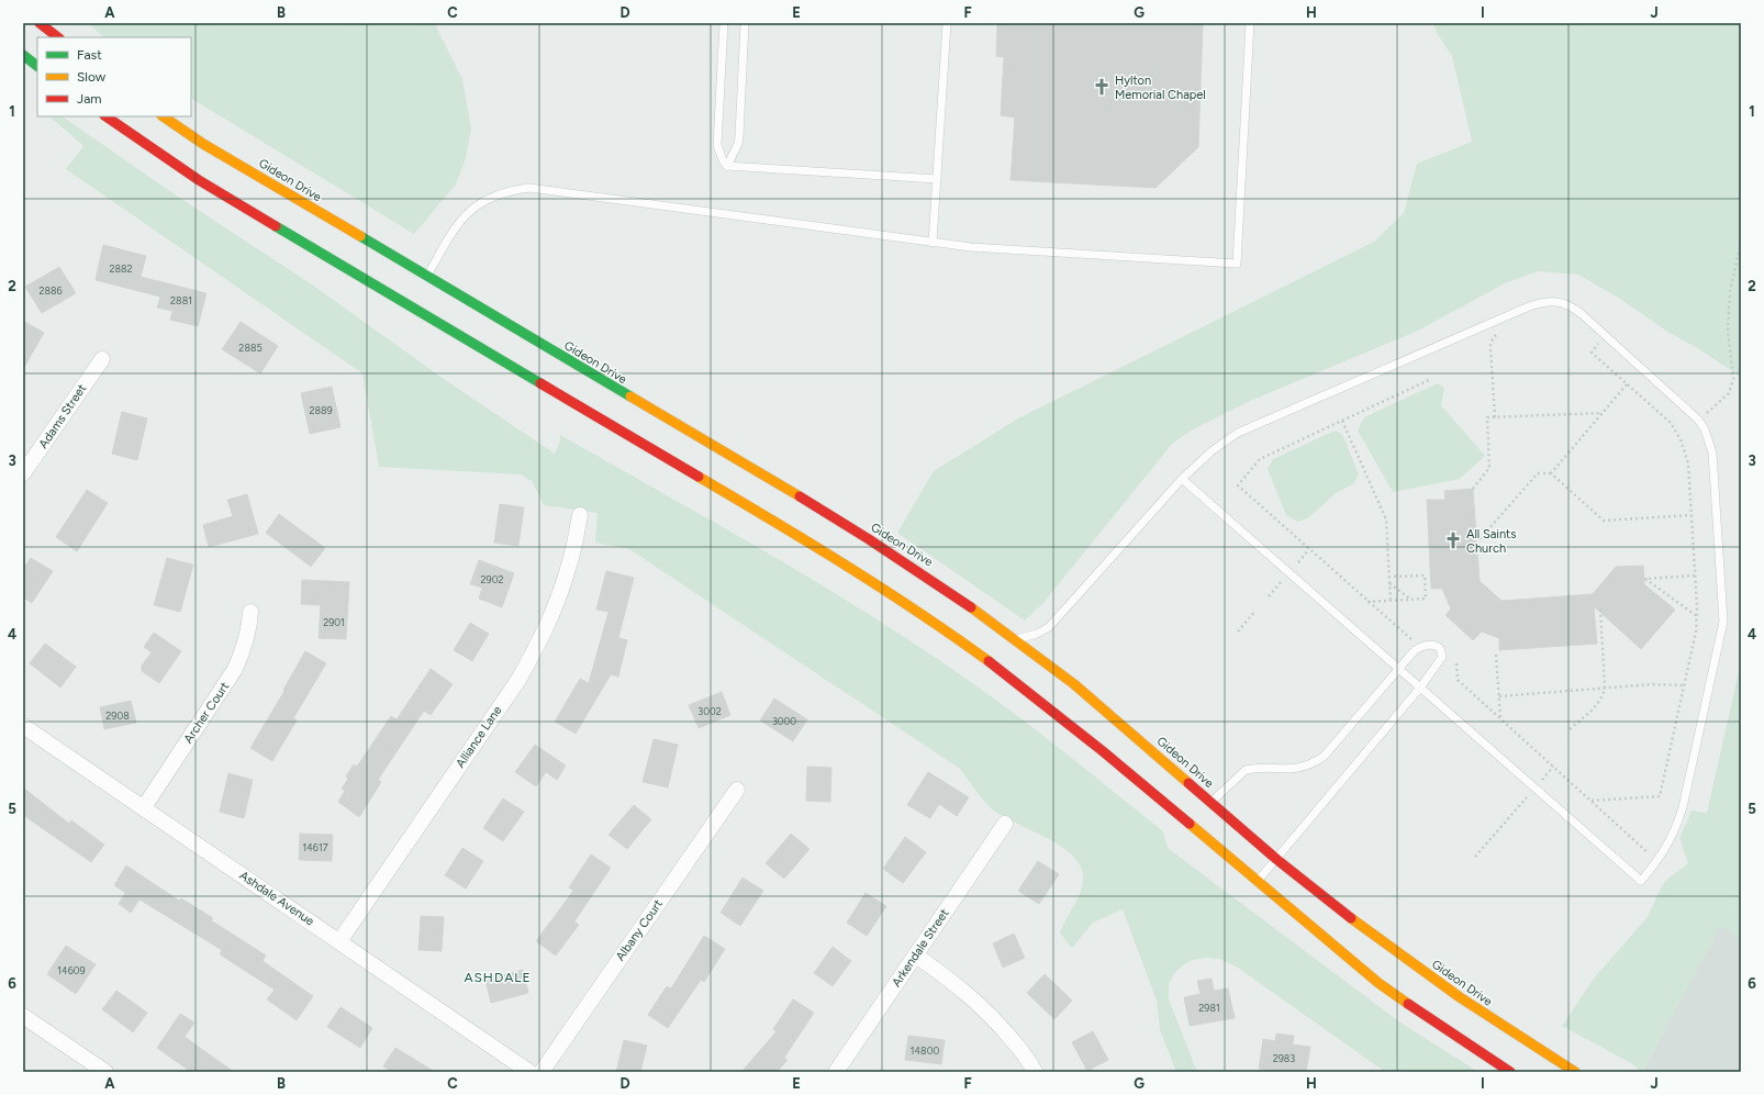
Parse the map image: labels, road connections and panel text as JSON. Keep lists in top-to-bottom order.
{
  "streets": {
    "main road": ["Gideon Drive"],
    "street": [
      "Adams Street",
      "Archer Court",
      "Alliance Lane",
      "Ashdale Avenue",
      "Albany Court",
      "Arkendale Street"
    ]
  },
  "crossings": [
    ["Archer Court", "Ashdale Avenue"],
    ["Alliance Lane", "Ashdale Avenue"]
  ],
  "districts": ["ASHDALE"],
  "places": {
    "church": ["Hylton Memorial Chapel", "All Saints Church"]
  },
  "house_numbers": [
    "2882",
    "2886",
    "2881",
    "2885",
    "2889",
    "2902",
    "2901",
    "3002",
    "2908",
    "3000",
    "14617",
    "14609",
    "2981",
    "14800",
    "2983"
  ],
  "legend": ["Fast", "Slow", "Jam"],
  "grid": {
    "columns": [
      "A",
      "B",
      "C",
      "D",
      "E",
      "F",
      "G",
      "H",
      "I",
      "J"
    ],
    "rows": [
      "1",
      "2",
      "3",
      "4",
      "5",
      "6"
    ]
  }
}
